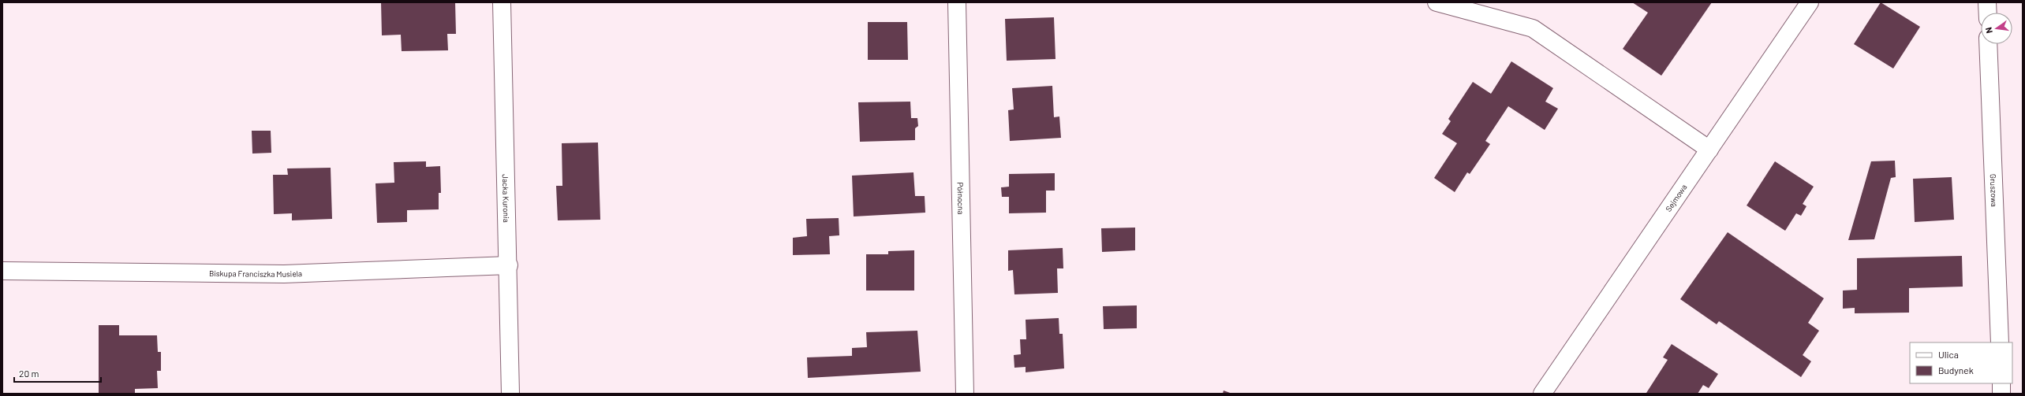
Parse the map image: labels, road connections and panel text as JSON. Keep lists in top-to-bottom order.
{
  "streets": {
    "street": [
      "Gruszowa",
      "Jacka Kuronia",
      "Północna",
      "Sejmowa",
      "Biskupa Franciszka Musiela"
    ]
  },
  "crossings": [
    ["Jacka Kuronia", "Biskupa Franciszka Musiela"]
  ],
  "legend": ["Ulica", "Budynek"],
  "scale_bar": "20 m",
  "north": "left"
}
